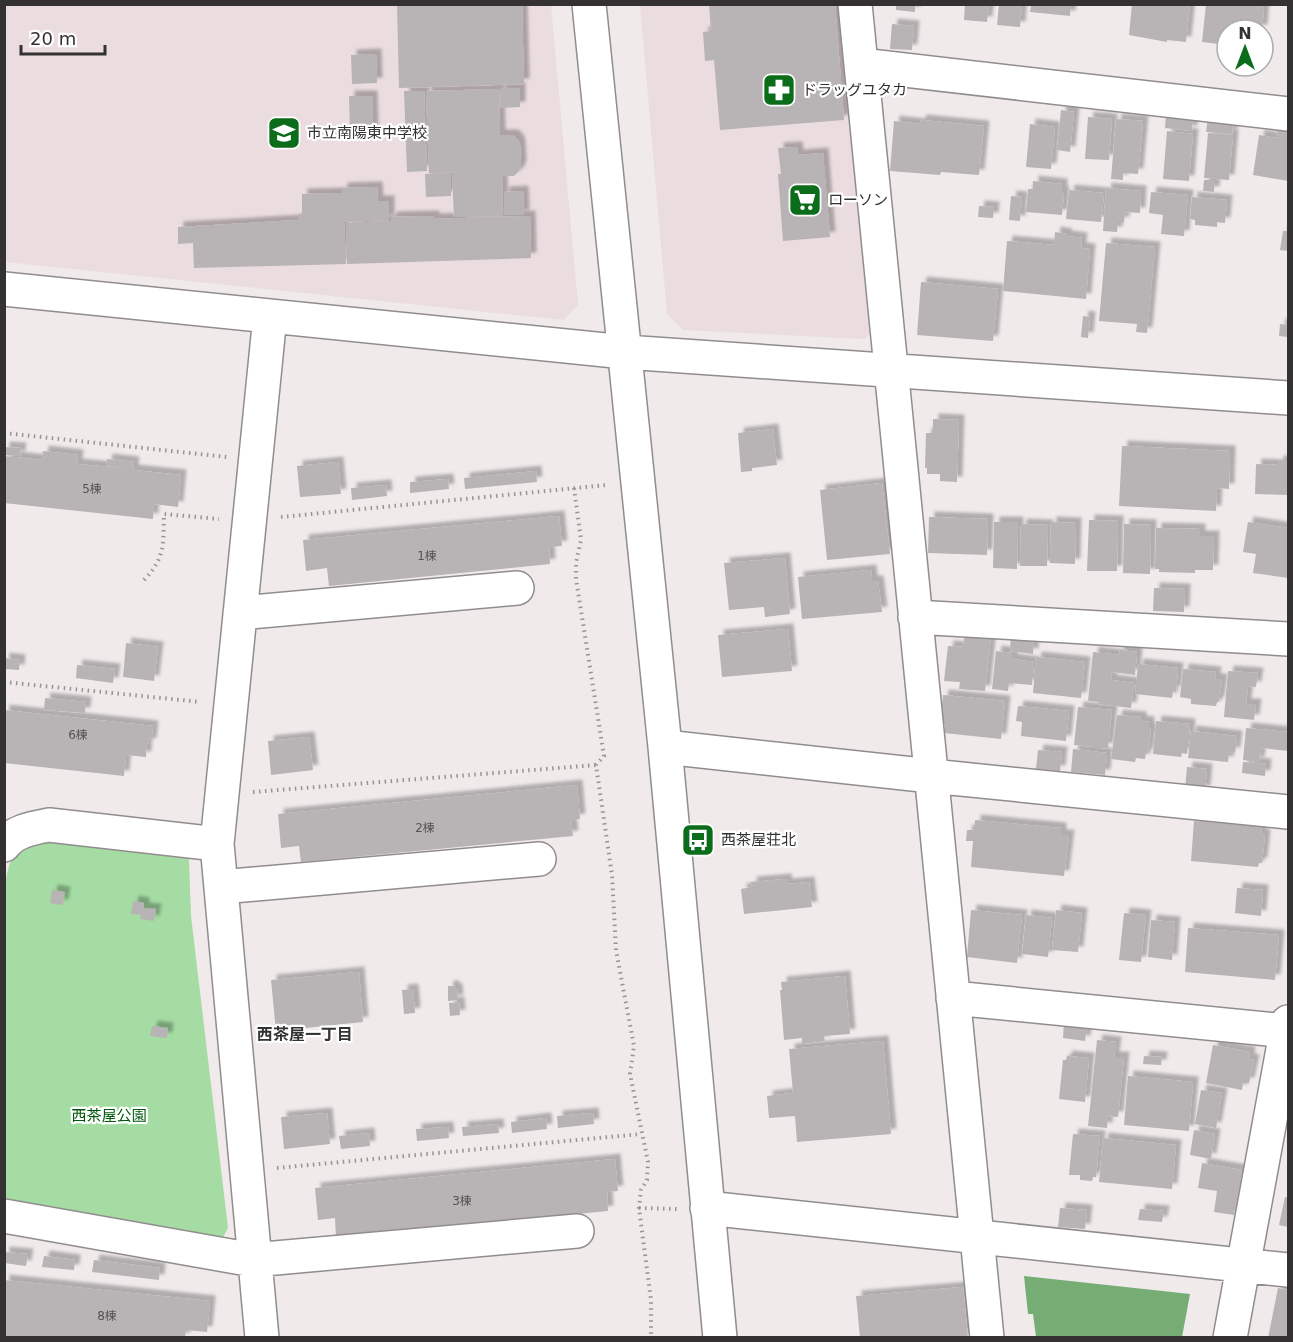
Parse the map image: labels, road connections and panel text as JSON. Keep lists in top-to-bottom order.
{
  "districts": ["西茶屋一丁目"],
  "parks": ["西茶屋公園"],
  "places": {
    "pharmacy": ["ドラッグユタカ"],
    "school or university": ["市立南陽東中学校"],
    "supermarket": ["ローソン"],
    "bus stop": ["西茶屋荘北"]
  },
  "house_numbers": [
    "5棟",
    "1棟",
    "6棟",
    "2棟",
    "3棟",
    "8棟"
  ],
  "scale_bar": "20 m",
  "north": "top"
}
